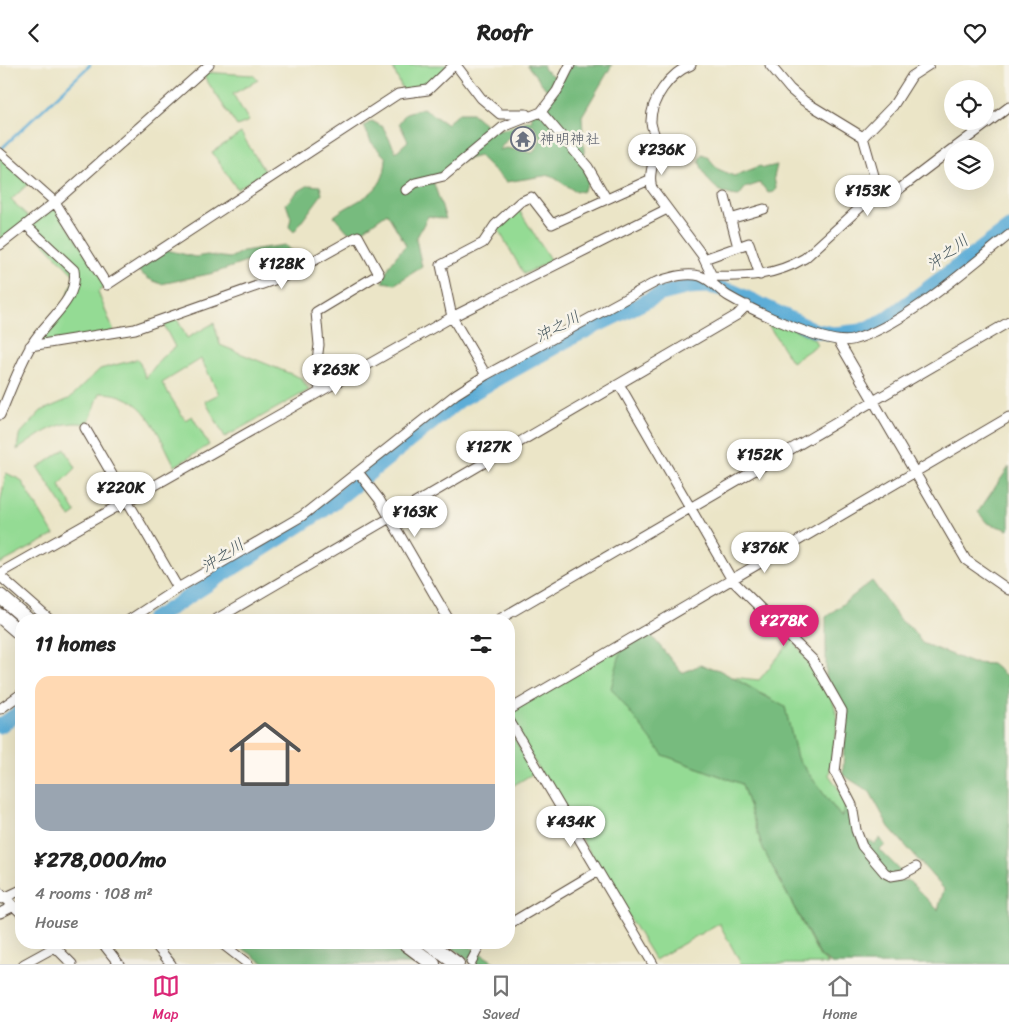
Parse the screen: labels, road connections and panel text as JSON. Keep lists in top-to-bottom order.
{
  "water": ["沖之川"],
  "places": {
    "temple": ["神明神社"]
  },
  "page": {
    "header": "Roofr",
    "price": [
      "¥236K",
      "¥153K",
      "¥128K",
      "¥263K",
      "¥127K",
      "¥152K",
      "¥220K",
      "¥163K",
      "¥376K",
      "¥278K",
      "¥434K"
    ],
    "heading": "11 homes",
    "list": [
      {
        "name": "¥278,000/mo",
        "note": "4 rooms · 108 m² · House"
      }
    ],
    "tabs": ["Map", "Saved", "Home"]
  }
}
